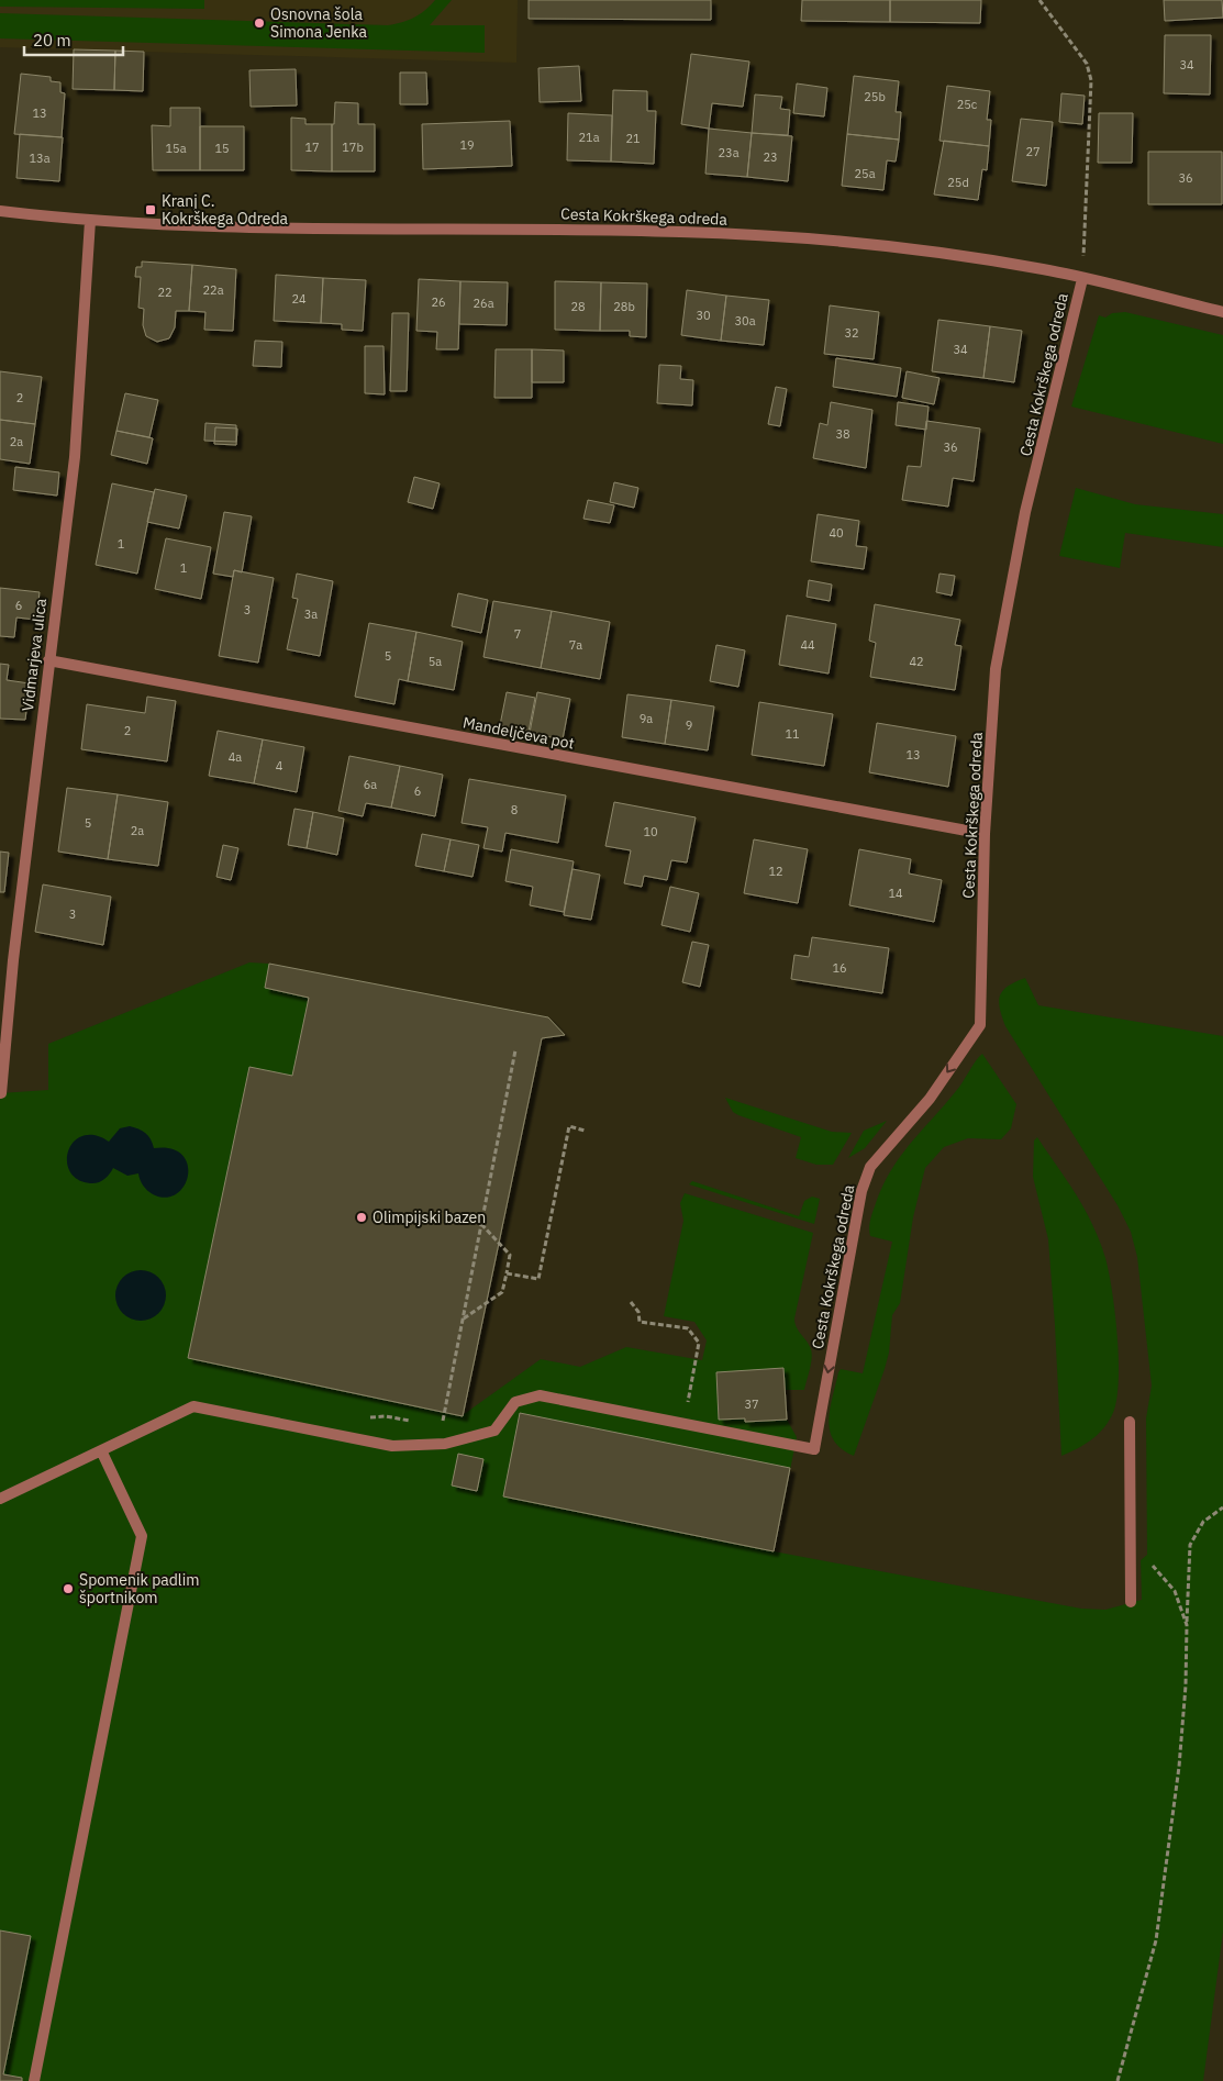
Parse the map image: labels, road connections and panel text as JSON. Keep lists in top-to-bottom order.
{
  "streets": {
    "street": ["Cesta Kokrškega odreda", "Vidmarjeva ulica", "Mandeljčeva pot"]
  },
  "crossings": [
    ["Cesta Kokrškega odreda", "Vidmarjeva ulica"],
    ["Cesta Kokrškega odreda", "Mandeljčeva pot"],
    ["Vidmarjeva ulica", "Mandeljčeva pot"]
  ],
  "places": {
    "other": ["Osnovna šola Simona Jenka", "Olimpijski bazen", "Spomenik padlim športnikom"],
    "transit": ["Kranj C. Kokrškega Odreda"]
  },
  "house_numbers": [
    "34",
    "25b",
    "25c",
    "13",
    "21a",
    "21",
    "19",
    "17",
    "17b",
    "15a",
    "15",
    "27",
    "23a",
    "23",
    "13a",
    "25a",
    "36",
    "25d",
    "22a",
    "22",
    "24",
    "26",
    "26a",
    "28",
    "28b",
    "30",
    "30a",
    "32",
    "34",
    "2",
    "38",
    "2a",
    "36",
    "40",
    "1",
    "1",
    "6",
    "3",
    "3a",
    "7",
    "7a",
    "44",
    "5",
    "5a",
    "42",
    "9a",
    "9",
    "2",
    "11",
    "13",
    "4a",
    "4",
    "6a",
    "6",
    "8",
    "5",
    "2a",
    "10",
    "12",
    "14",
    "3",
    "16",
    "37"
  ],
  "scale_bar": "20 m"
}
